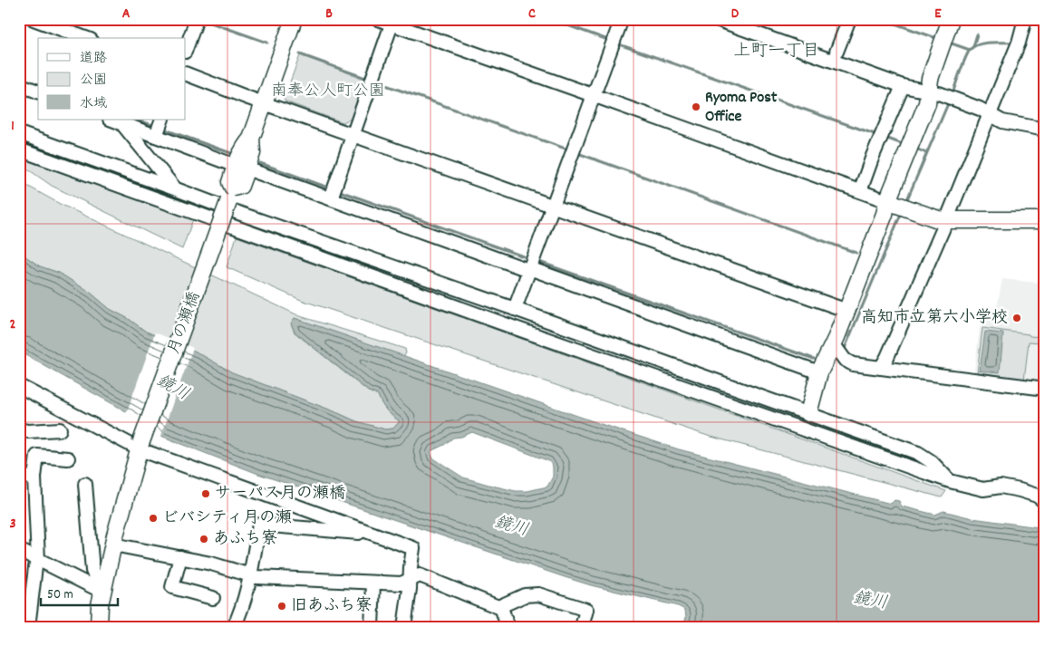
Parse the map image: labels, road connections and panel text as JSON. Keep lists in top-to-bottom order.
{
  "streets": {
    "street": ["月の瀬橋"]
  },
  "districts": ["上町一丁目"],
  "water": ["鏡川"],
  "parks": ["南奉公人町公園"],
  "places": [
    "Ryoma Post Office",
    "高知市立第六小学校",
    "サーパス月の瀬橋",
    "ビバシティ月の瀬",
    "あふち寮",
    "旧あふち寮"
  ],
  "legend": ["道路", "公園", "水域"],
  "scale_bar": "50 m",
  "grid": {
    "columns": [
      "A",
      "B",
      "C",
      "D",
      "E"
    ],
    "rows": ["1", "2", "3"]
  }
}
